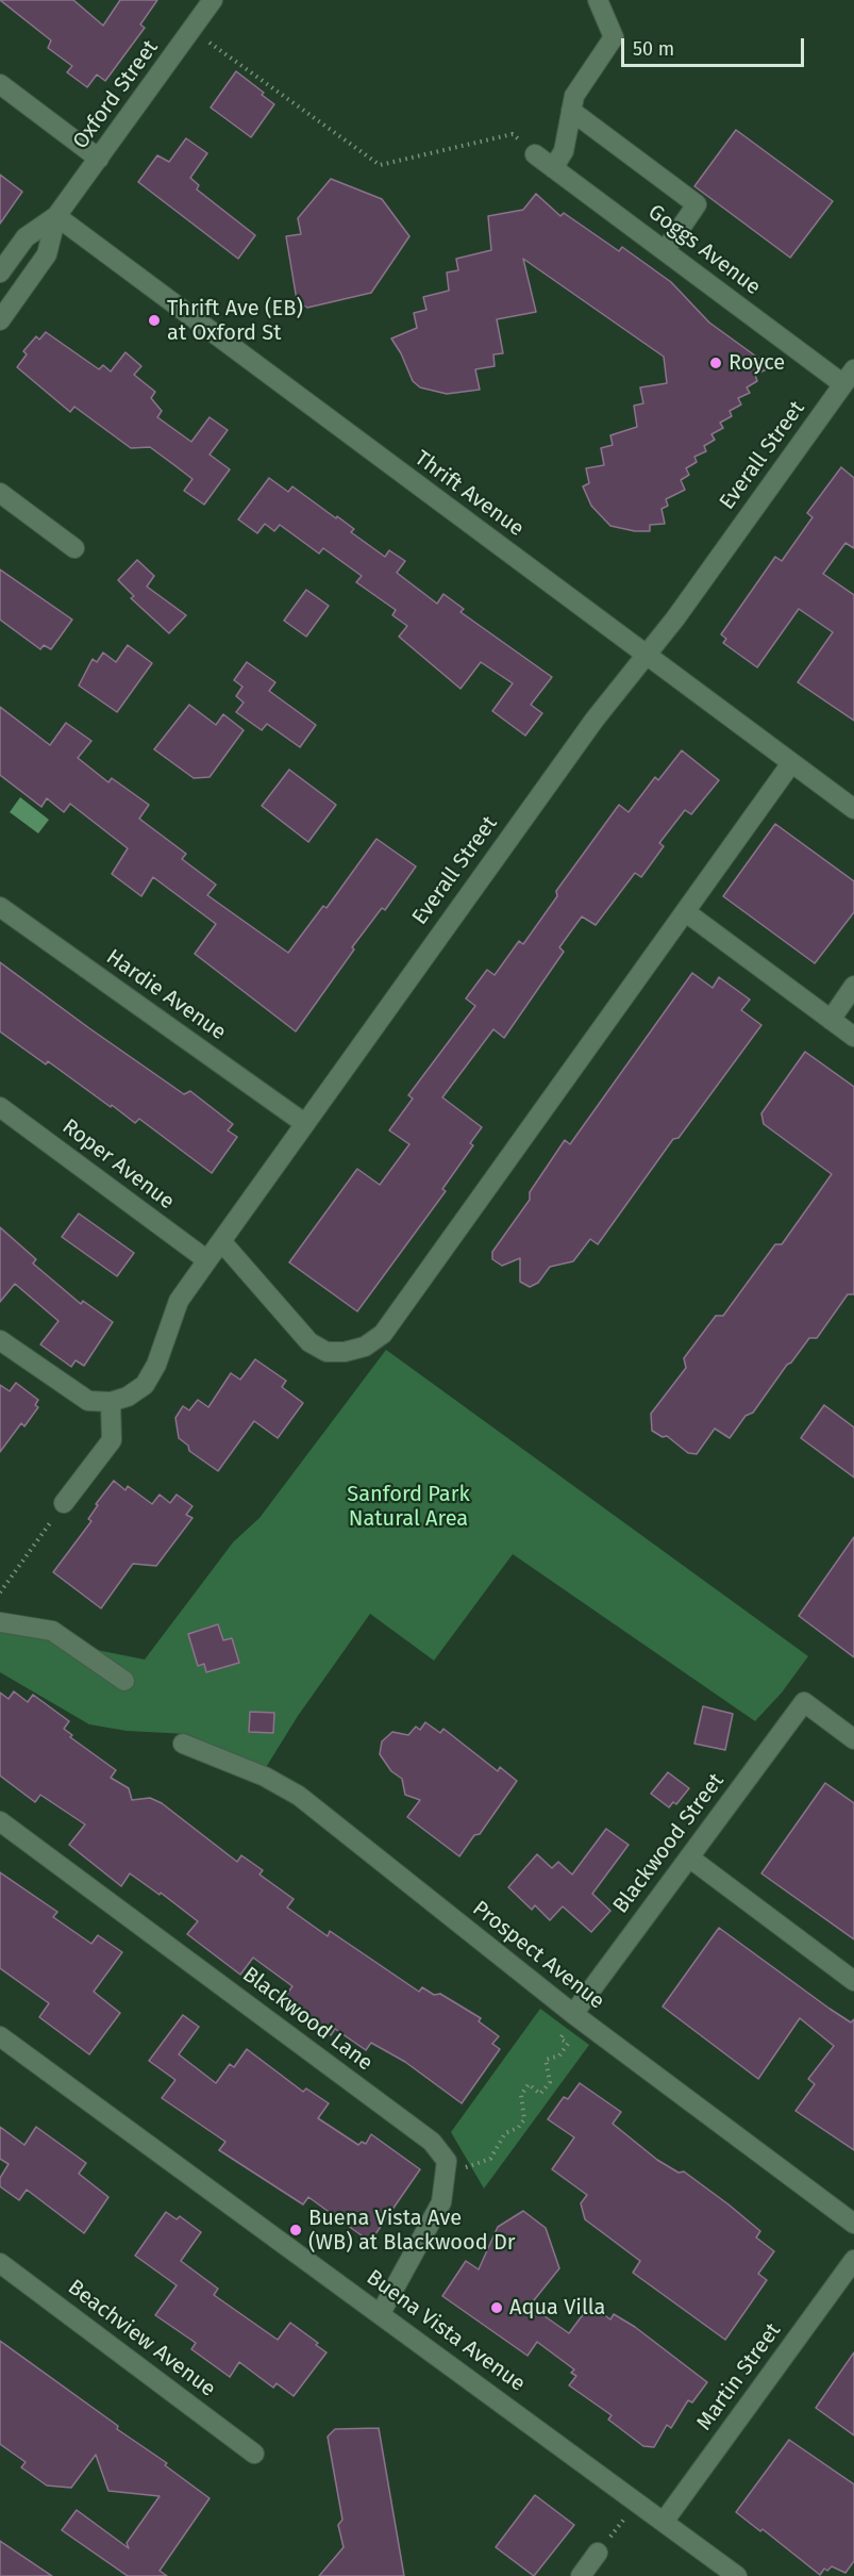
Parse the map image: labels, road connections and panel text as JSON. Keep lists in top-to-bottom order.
{
  "streets": {
    "street": [
      "Oxford Street",
      "Goggs Avenue",
      "Everall Street",
      "Thrift Avenue",
      "Hardie Avenue",
      "Roper Avenue",
      "Blackwood Street",
      "Prospect Avenue",
      "Blackwood Lane",
      "Buena Vista Avenue",
      "Beachview Avenue",
      "Martin Street"
    ]
  },
  "crossings": [
    ["Oxford Street", "Thrift Avenue"],
    ["Goggs Avenue", "Everall Street"],
    ["Everall Street", "Thrift Avenue"],
    ["Everall Street", "Hardie Avenue"],
    ["Everall Street", "Roper Avenue"],
    ["Blackwood Street", "Prospect Avenue"],
    ["Buena Vista Avenue", "Martin Street"]
  ],
  "parks": ["Sanford Park Natural Area"],
  "places": [
    "Thrift Ave (EB) at Oxford St",
    "Royce",
    "Buena Vista Ave (WB) at Blackwood Dr",
    "Aqua Villa"
  ],
  "scale_bar": "50 m"
}
